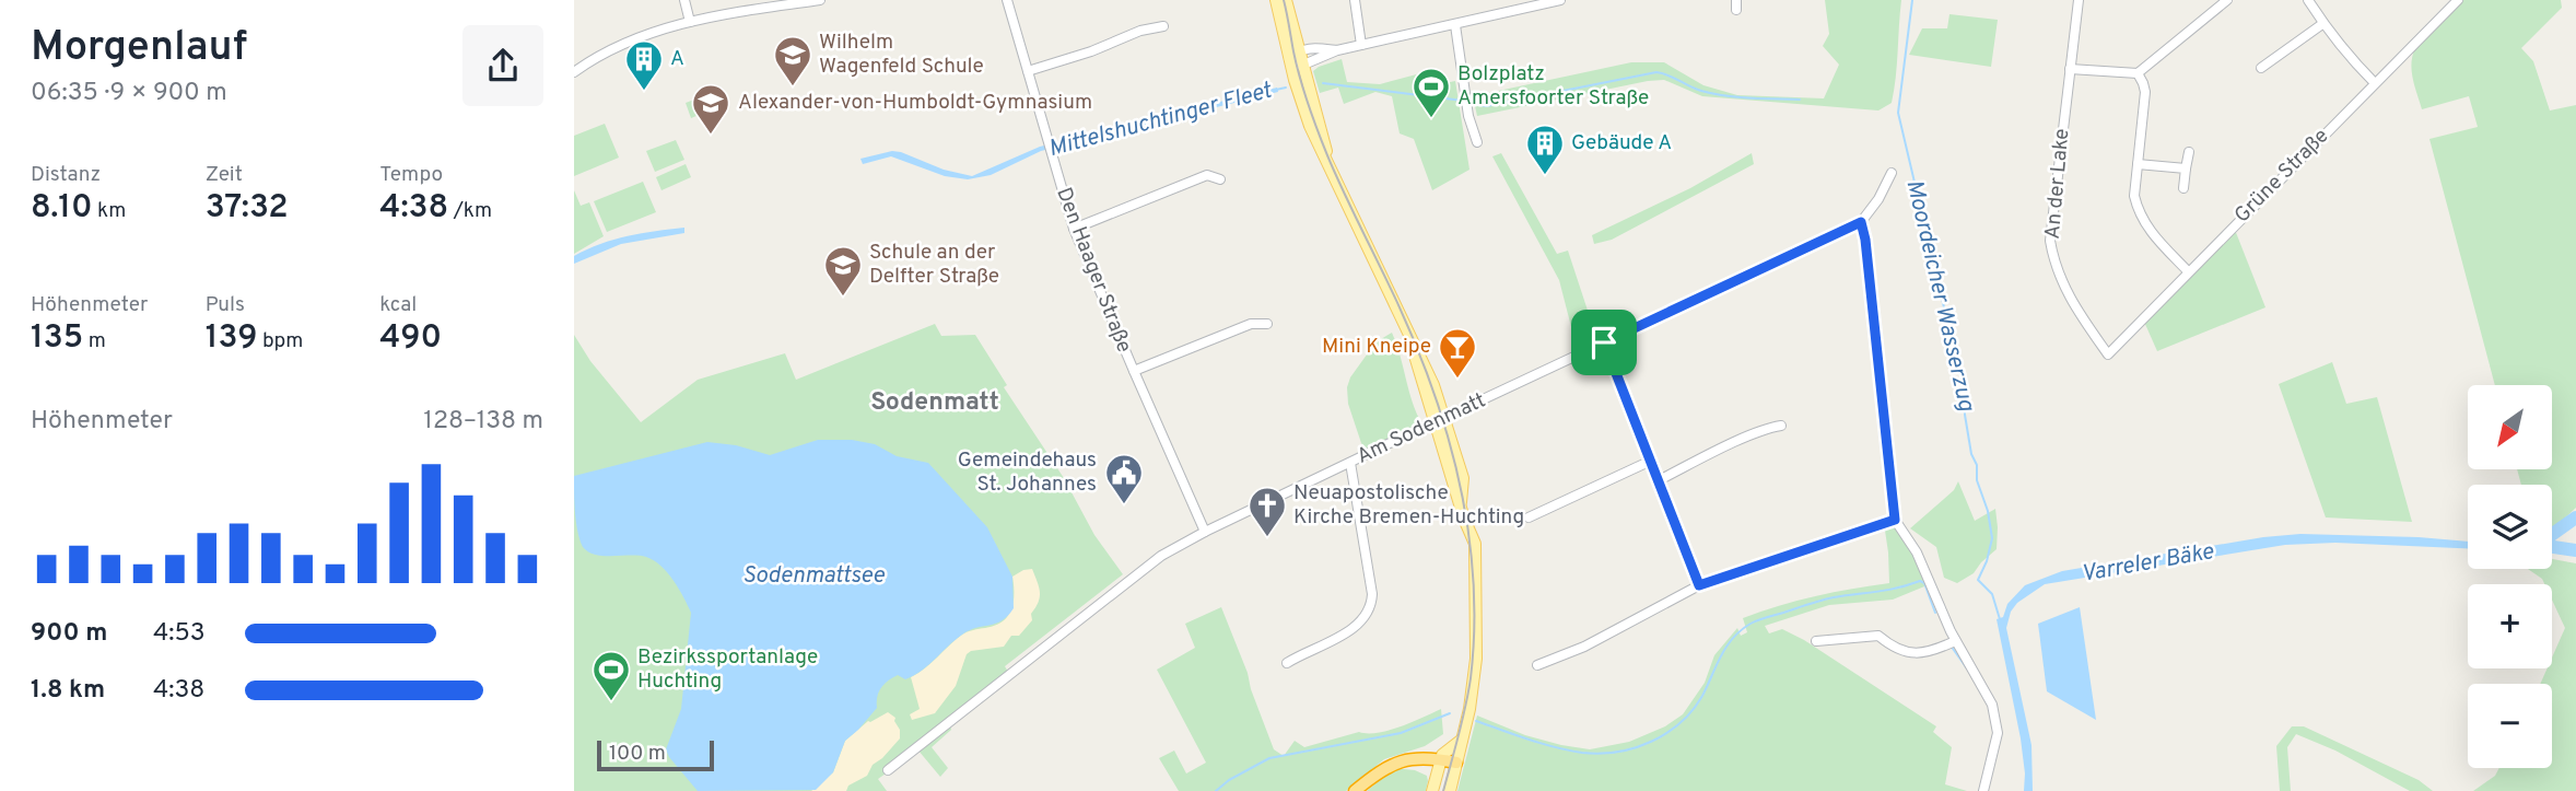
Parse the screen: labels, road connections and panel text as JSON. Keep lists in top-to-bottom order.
{
  "streets": {
    "street": [
      "Grüne Straße",
      "An der Lake",
      "Den Haager Straße",
      "Am Sodenmatt"
    ]
  },
  "crossings": [
    ["Grüne Straße", "An der Lake"],
    ["Den Haager Straße", "Am Sodenmatt"]
  ],
  "districts": ["Sodenmatt"],
  "water": [
    "Mittelshuchtinger Fleet",
    "Moordeicher Wasserzug",
    "Varreler Bäke",
    "Sodenmattsee"
  ],
  "places": {
    "school or university": ["Wilhelm Wagenfeld Schule", "Alexander-von-Humboldt-Gymnasium", "Schule an der Delfter Straße"],
    "building": ["A", "Gebäude A"],
    "sports": ["Bolzplatz Amersfoorter Straße", "Bezirkssportanlage Huchting"],
    "bar": ["Mini Kneipe"],
    "public building": ["Gemeindehaus St. Johannes"],
    "church": ["Neuapostolische Kirche Bremen-Huchting"]
  },
  "scale_bar": "100 m",
  "north": "bottom left",
  "page": {
    "heading": ["Morgenlauf", "06:35 · 9 × 900 m"],
    "stats": [
      ["Distanz", "8.10 km"],
      ["Zeit", "37:32"],
      ["Tempo", "4:38 /km"],
      ["Höhenmeter", "135 m"],
      ["Puls", "139 bpm"],
      ["kcal", "490"]
    ],
    "map_buttons": ["+", "−"],
    "chart": ["Höhenmeter", "128–138 m"],
    "list": [
      {
        "name": "900 m",
        "note": "4:53"
      },
      {
        "name": "1.8 km",
        "note": "4:38"
      }
    ],
    "scale": "100 m"
  }
}
